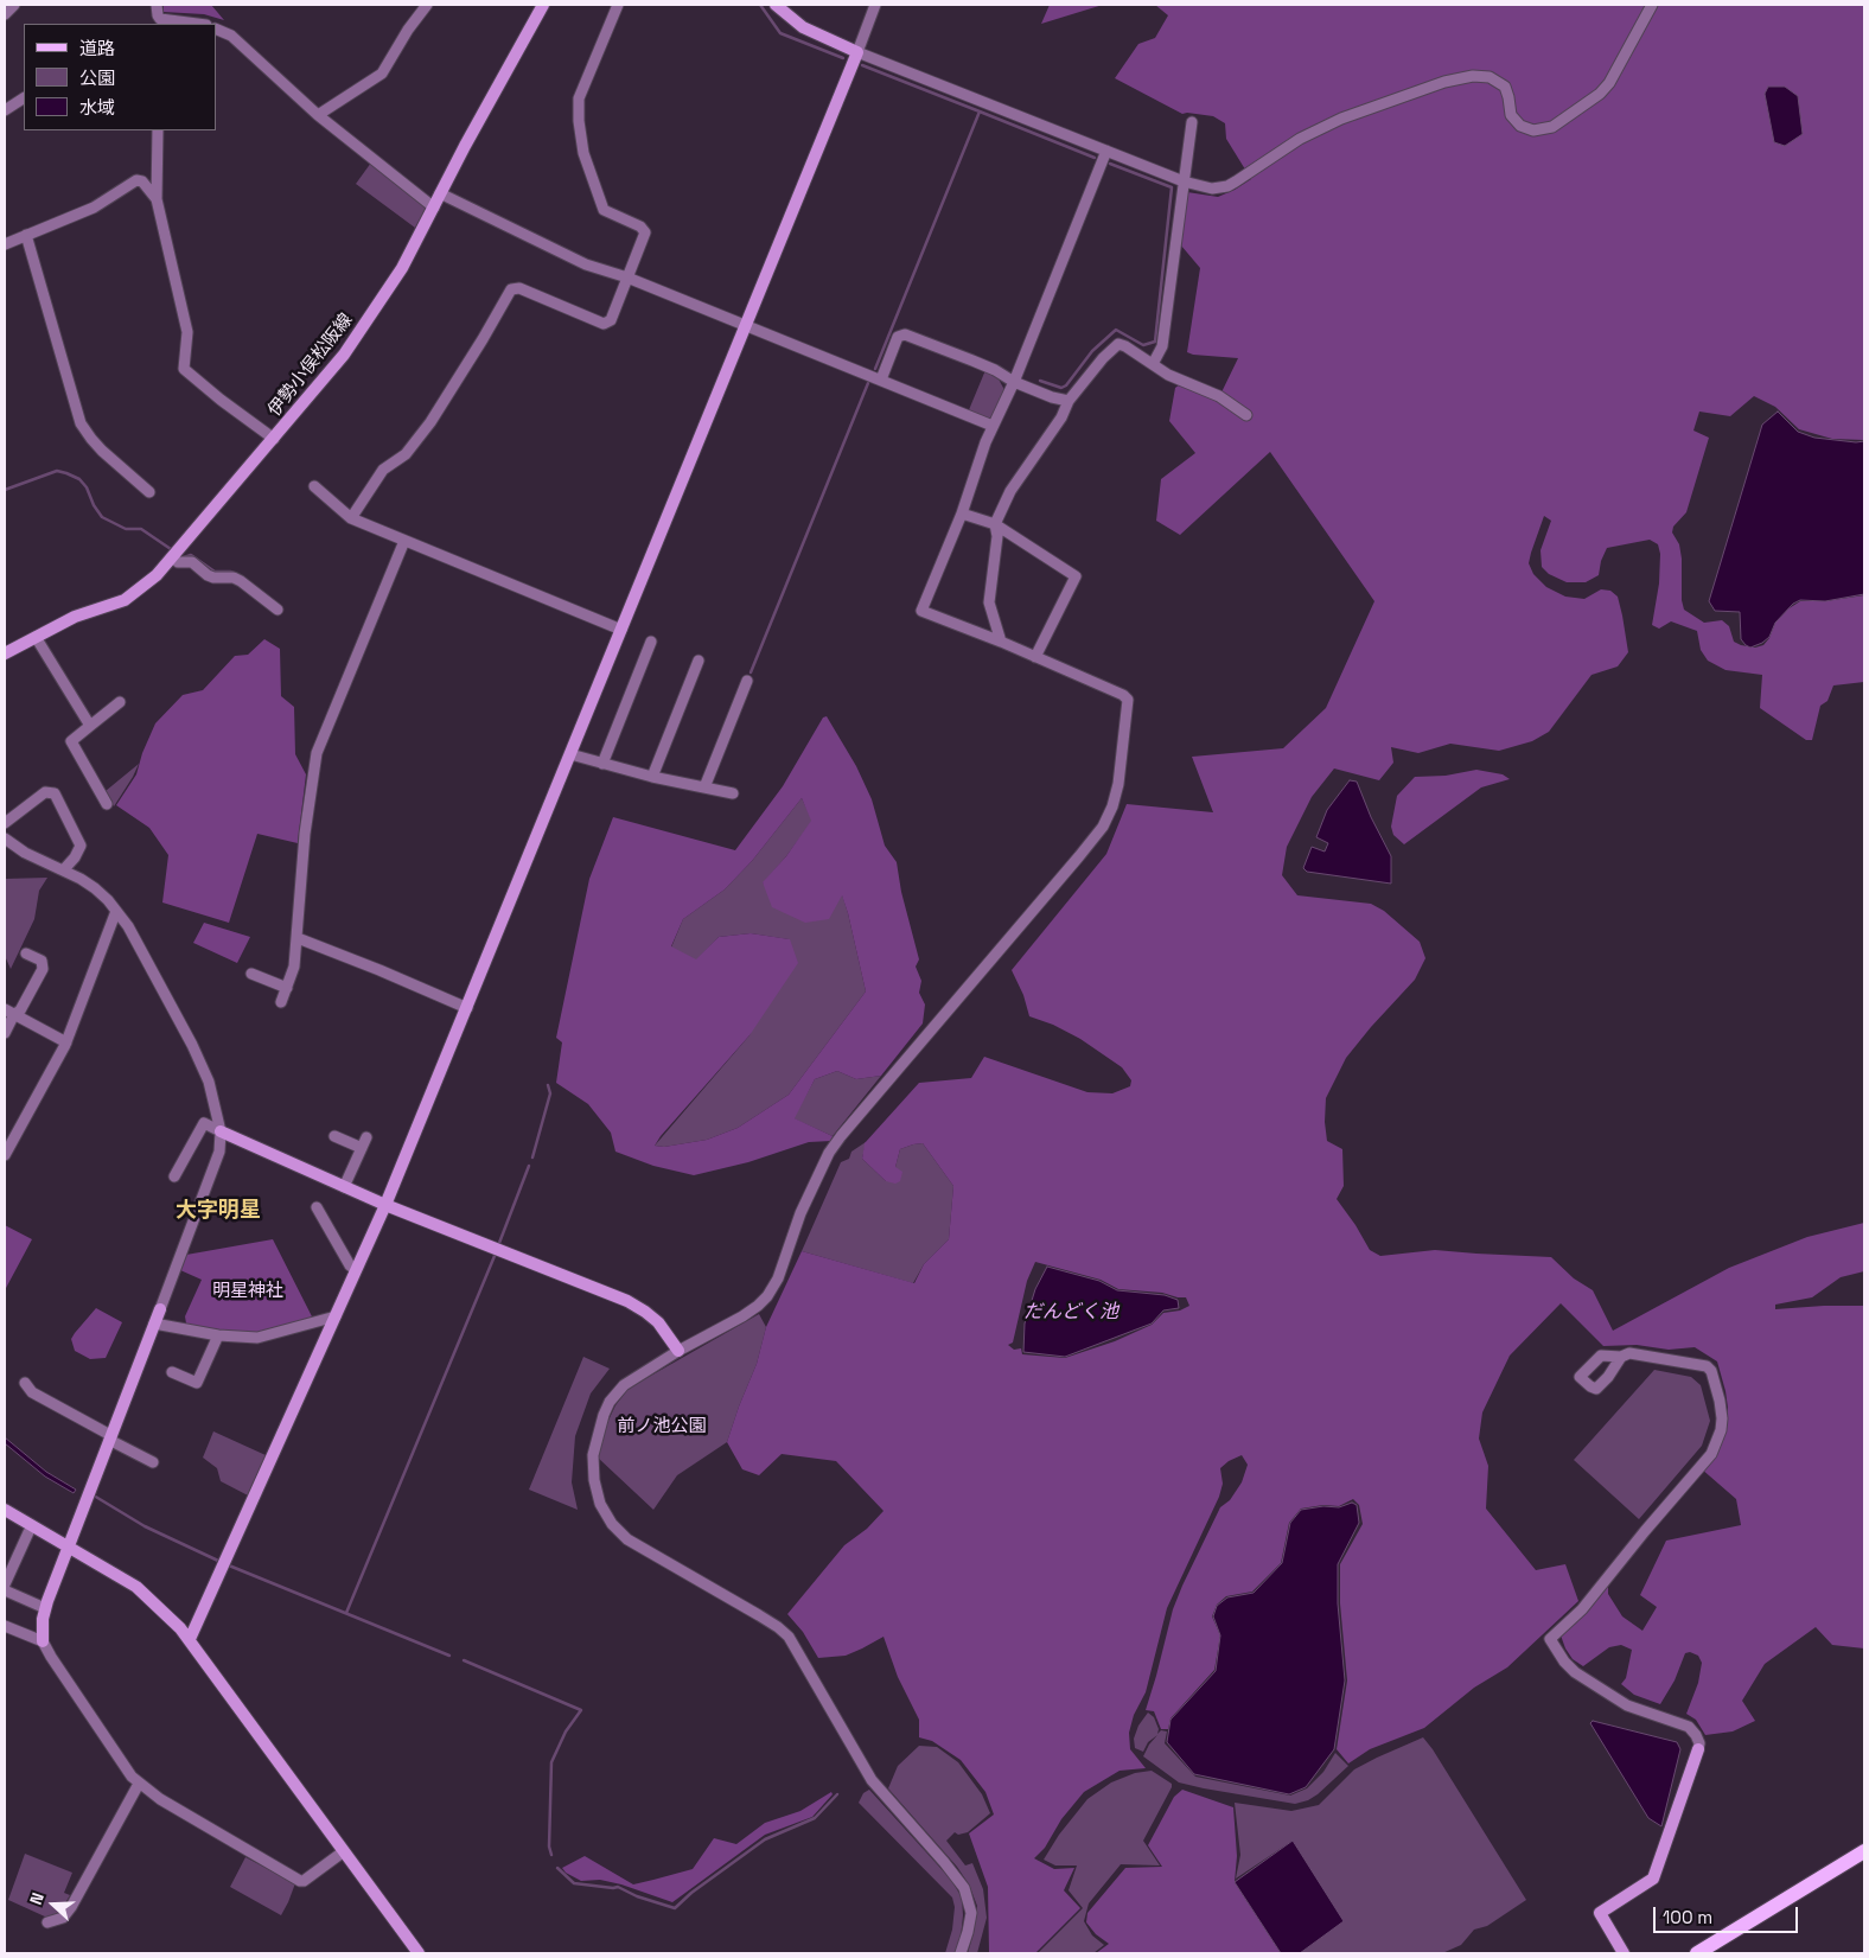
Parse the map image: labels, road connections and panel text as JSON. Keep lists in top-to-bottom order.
{
  "streets": {
    "street": ["伊勢小俣松阪線"]
  },
  "districts": ["大字明星"],
  "water": ["だんどく池"],
  "parks": ["明星神社", "前ノ池公園"],
  "legend": ["道路", "公園", "水域"],
  "scale_bar": "100 m",
  "north": "left"
}
